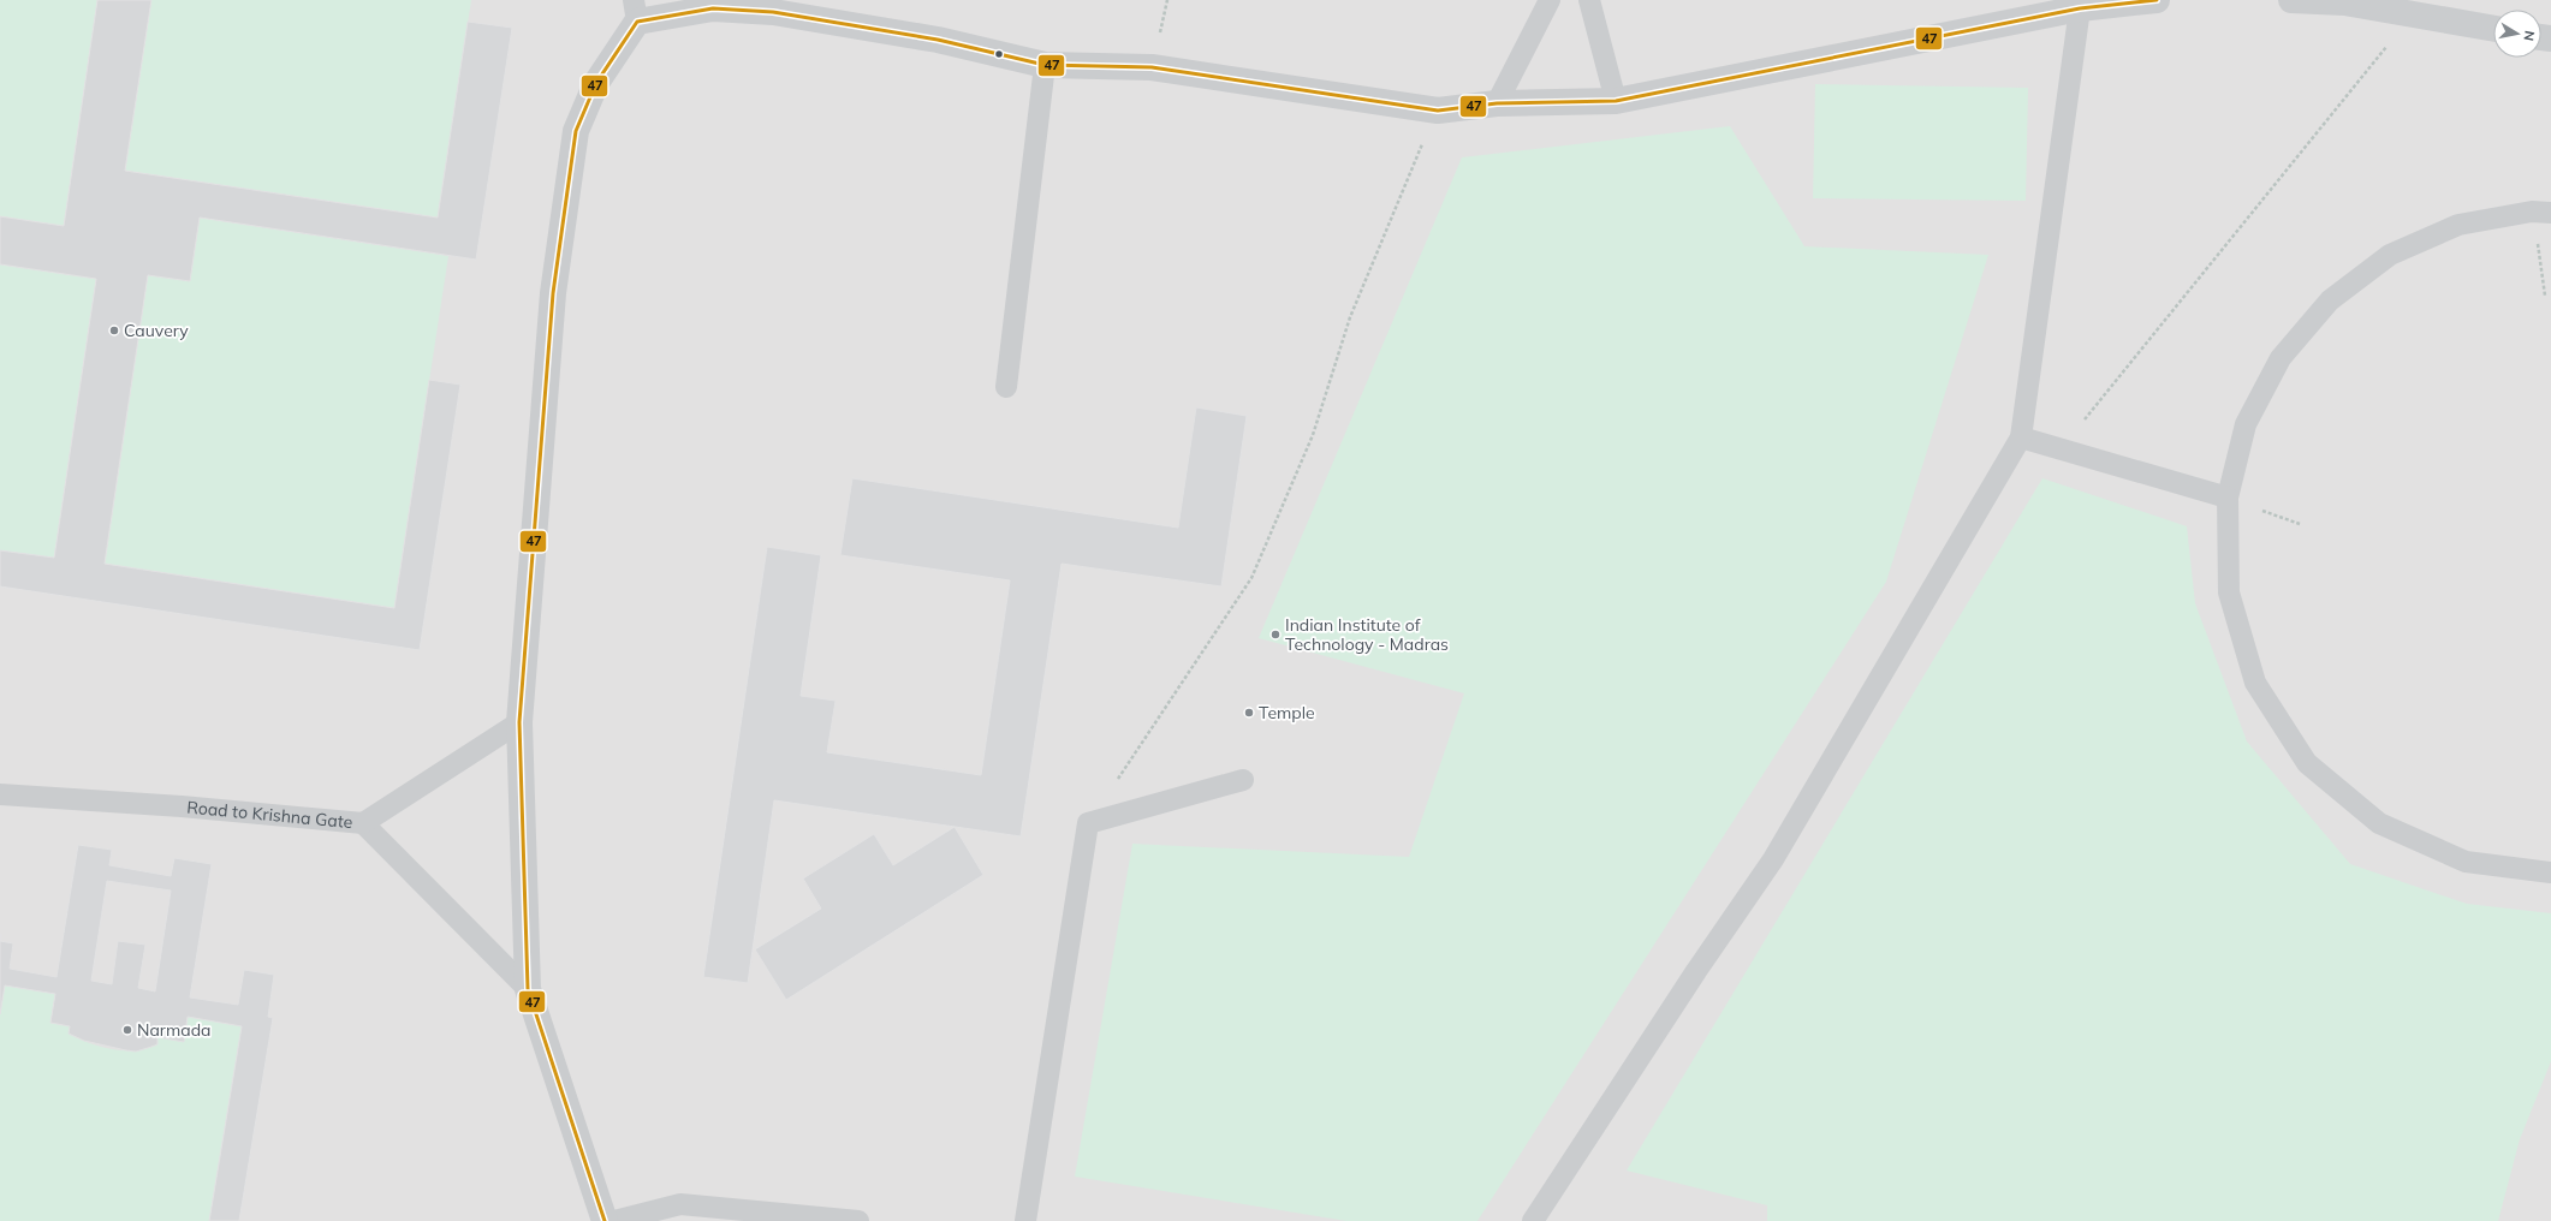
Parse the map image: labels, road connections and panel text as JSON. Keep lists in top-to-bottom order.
{
  "streets": {
    "lane": ["Road to Krishna Gate"]
  },
  "places": [
    "Cauvery",
    "Indian Institute of Technology - Madras",
    "Temple",
    "Narmada"
  ],
  "lines": ["transit line 47"],
  "north": "right"
}
